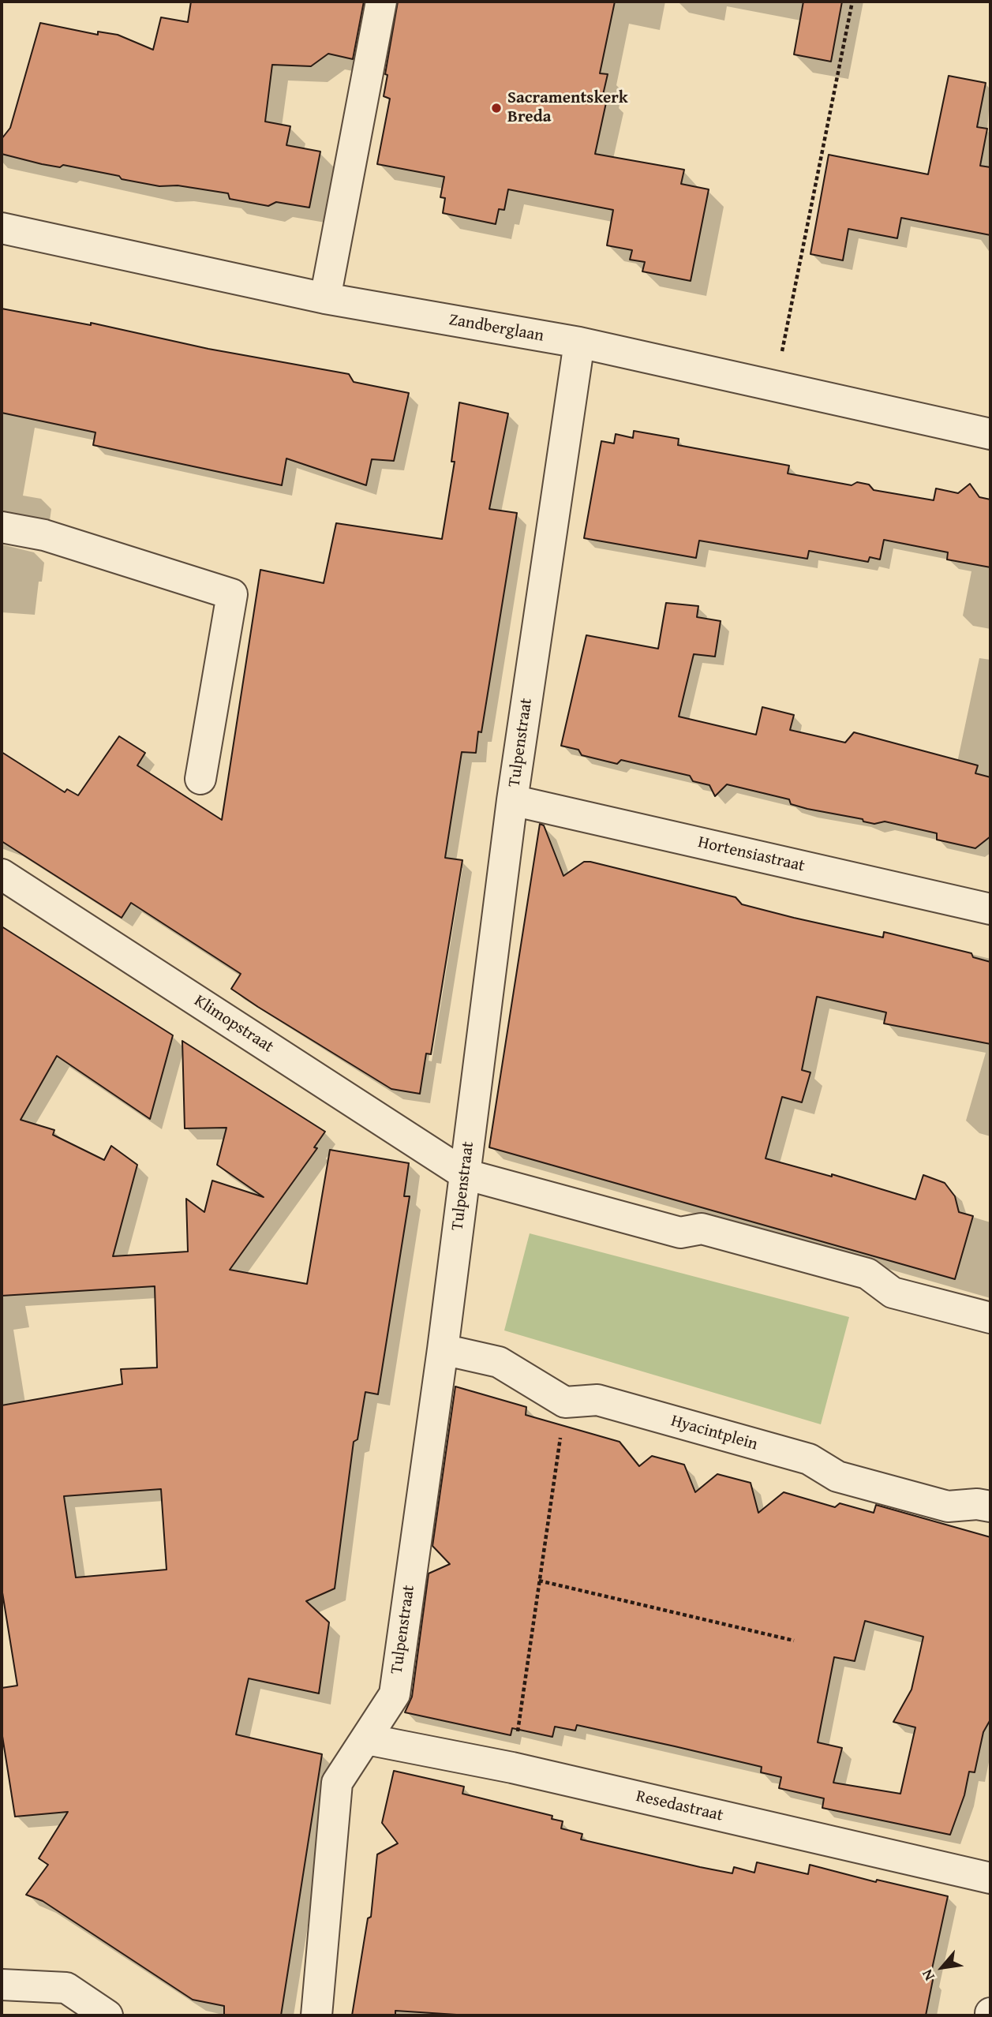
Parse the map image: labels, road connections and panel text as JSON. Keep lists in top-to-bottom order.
{
  "streets": {
    "street": [
      "Zandberglaan",
      "Tulpenstraat",
      "Hortensiastraat",
      "Klimopstraat",
      "Hyacintplein",
      "Resedastraat"
    ]
  },
  "crossings": [
    ["Zandberglaan", "Tulpenstraat"],
    ["Tulpenstraat", "Hortensiastraat"],
    ["Tulpenstraat", "Klimopstraat"],
    ["Tulpenstraat", "Resedastraat"]
  ],
  "places": ["Sacramentskerk Breda"],
  "north": "bottom left"
}
